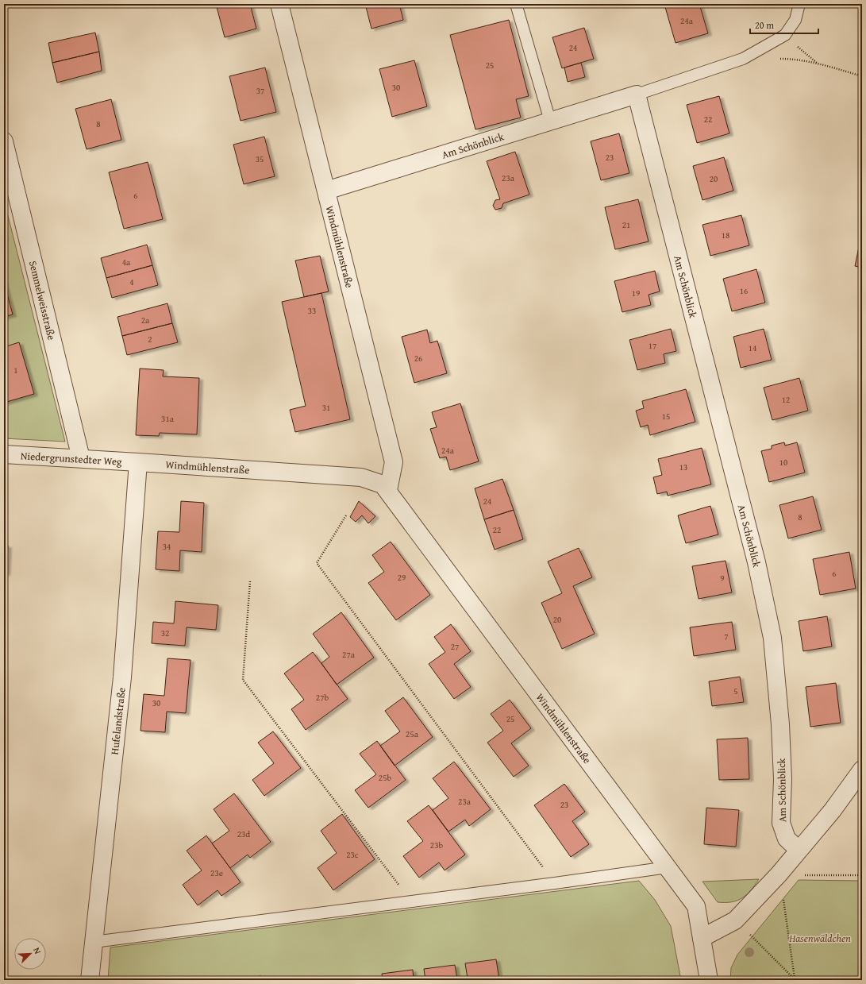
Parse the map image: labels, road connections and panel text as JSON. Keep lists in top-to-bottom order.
{
  "streets": {
    "street": [
      "Am Schönblick",
      "Windmühlenstraße",
      "Semmelweisstraße",
      "Niedergrunstedter Weg",
      "Hufelandstraße"
    ]
  },
  "crossings": [
    ["Am Schönblick", "Windmühlenstraße"],
    ["Windmühlenstraße", "Niedergrunstedter Weg"],
    ["Windmühlenstraße", "Hufelandstraße"],
    ["Semmelweisstraße", "Niedergrunstedter Weg"],
    ["Niedergrunstedter Weg", "Hufelandstraße"]
  ],
  "parks": ["Hasenwäldchen"],
  "house_numbers": [
    "24a",
    "24",
    "25",
    "30",
    "37",
    "22",
    "8",
    "23",
    "35",
    "23a",
    "20",
    "6",
    "21",
    "18",
    "4a",
    "4",
    "16",
    "19",
    "33",
    "2a",
    "2",
    "17",
    "14",
    "26",
    "1",
    "12",
    "31",
    "15",
    "31a",
    "24a",
    "10",
    "13",
    "24",
    "8",
    "22",
    "34",
    "6",
    "29",
    "9",
    "20",
    "32",
    "7",
    "27",
    "27a",
    "5",
    "27b",
    "30",
    "25",
    "25a",
    "25b",
    "23a",
    "23",
    "23d",
    "23b",
    "23c",
    "23e"
  ],
  "scale_bar": "20 m",
  "north": "top right"
}
